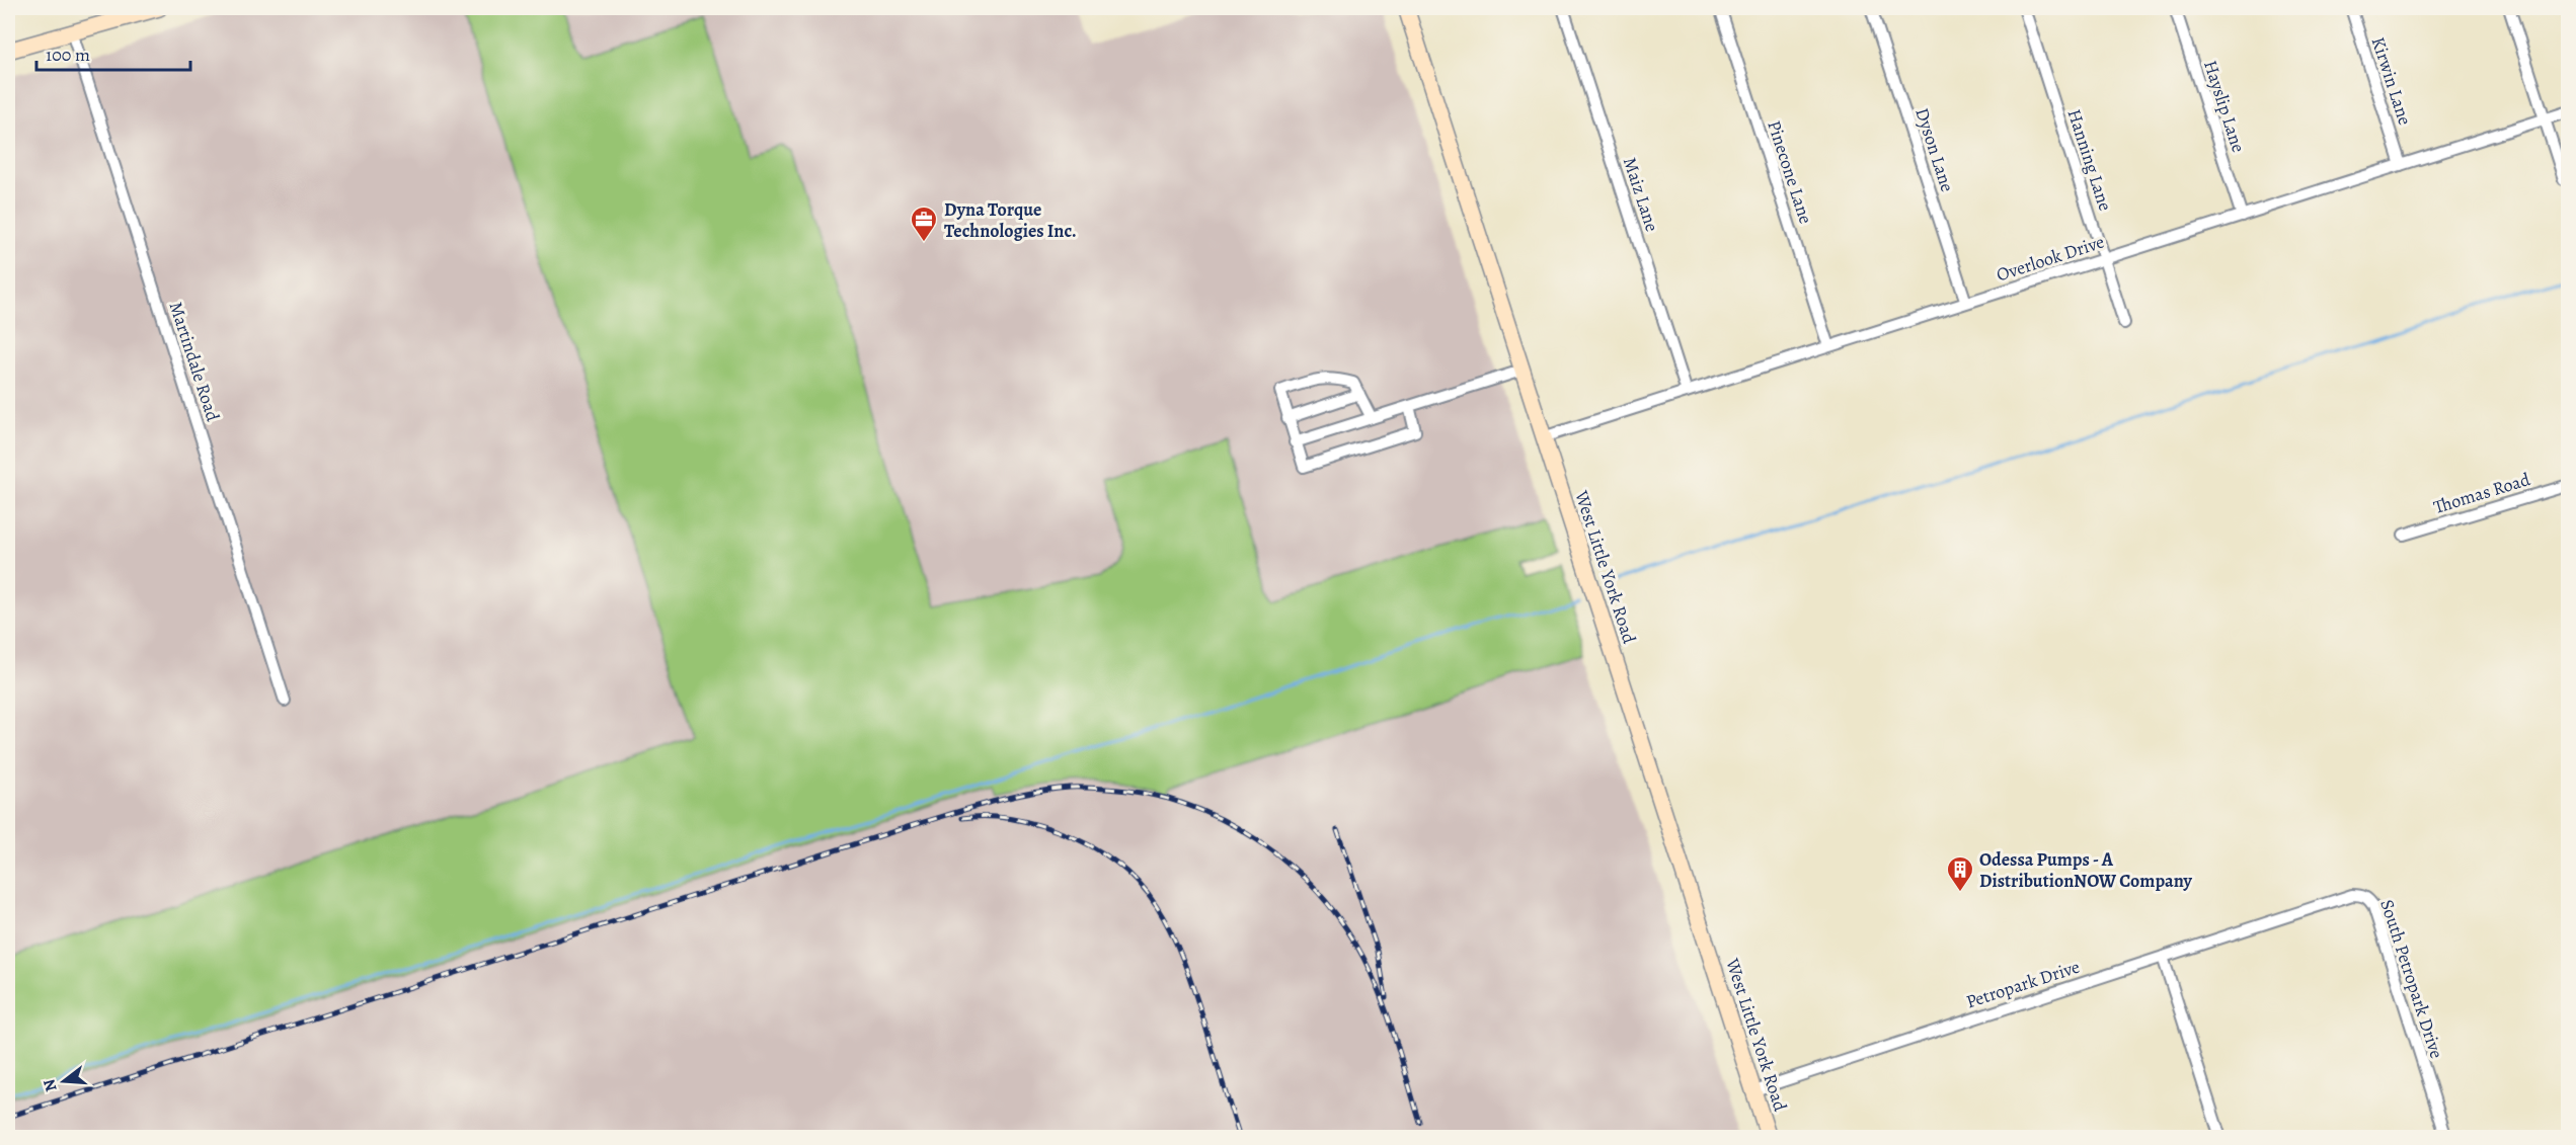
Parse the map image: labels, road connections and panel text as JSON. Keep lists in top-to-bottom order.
{
  "streets": {
    "main road": ["West Little York Road"],
    "street": [
      "Kirwin Lane",
      "Hayslip Lane",
      "Dyson Lane",
      "Hanning Lane",
      "Pinecone Lane",
      "Maiz Lane",
      "Overlook Drive",
      "Martindale Road",
      "Thomas Road",
      "South Petropark Drive",
      "Petropark Drive"
    ]
  },
  "crossings": [
    ["Kirwin Lane", "Overlook Drive"],
    ["Hayslip Lane", "Overlook Drive"],
    ["Dyson Lane", "Overlook Drive"],
    ["Hanning Lane", "Overlook Drive"],
    ["Pinecone Lane", "Overlook Drive"],
    ["Maiz Lane", "Overlook Drive"],
    ["Overlook Drive", "West Little York Road"],
    ["West Little York Road", "Petropark Drive"],
    ["South Petropark Drive", "Petropark Drive"]
  ],
  "places": {
    "office": ["Dyna Torque Technologies Inc."],
    "building": ["Odessa Pumps - A DistributionNOW Company"]
  },
  "scale_bar": "100 m",
  "north": "left"
}
